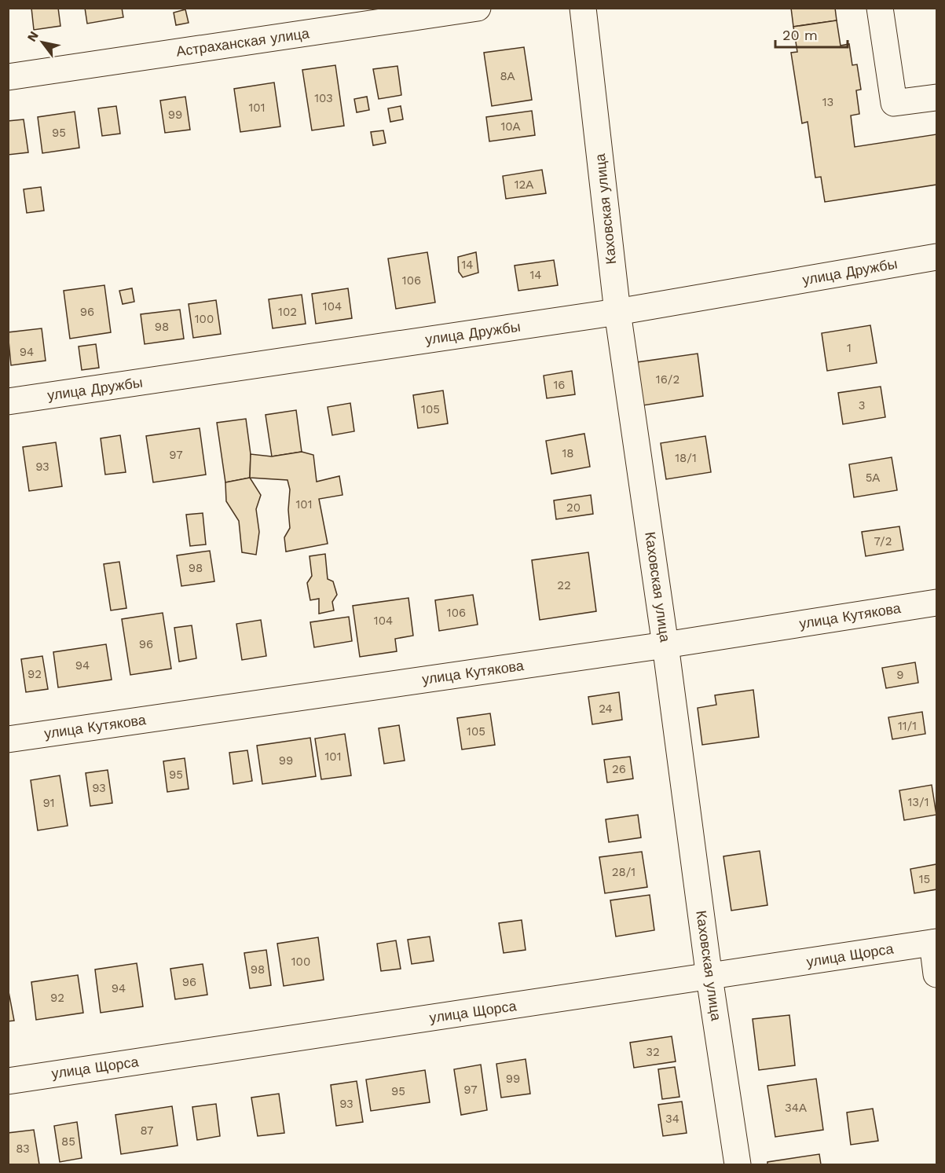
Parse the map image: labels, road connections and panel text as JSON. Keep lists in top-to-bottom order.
{
  "streets": {
    "street": [
      "Астраханская улица",
      "Каховская улица",
      "улица Дружбы",
      "улица Кутякова",
      "улица Щорса"
    ]
  },
  "crossings": [
    ["Каховская улица", "улица Дружбы"],
    ["Каховская улица", "улица Кутякова"],
    ["Каховская улица", "улица Щорса"]
  ],
  "house_numbers": [
    "8А",
    "103",
    "13",
    "101",
    "99",
    "10А",
    "95",
    "12А",
    "14",
    "14",
    "106",
    "104",
    "96",
    "102",
    "100",
    "98",
    "1",
    "94",
    "16/2",
    "16",
    "3",
    "105",
    "18",
    "97",
    "18/1",
    "93",
    "5А",
    "101",
    "20",
    "7/2",
    "98",
    "22",
    "106",
    "104",
    "96",
    "94",
    "92",
    "9",
    "24",
    "11/1",
    "105",
    "101",
    "99",
    "26",
    "95",
    "93",
    "13/1",
    "91",
    "28/1",
    "15",
    "100",
    "98",
    "96",
    "94",
    "92",
    "32",
    "99",
    "97",
    "95",
    "93",
    "34А",
    "34",
    "87",
    "85",
    "83"
  ],
  "scale_bar": "20 m",
  "north": "top left"
}
